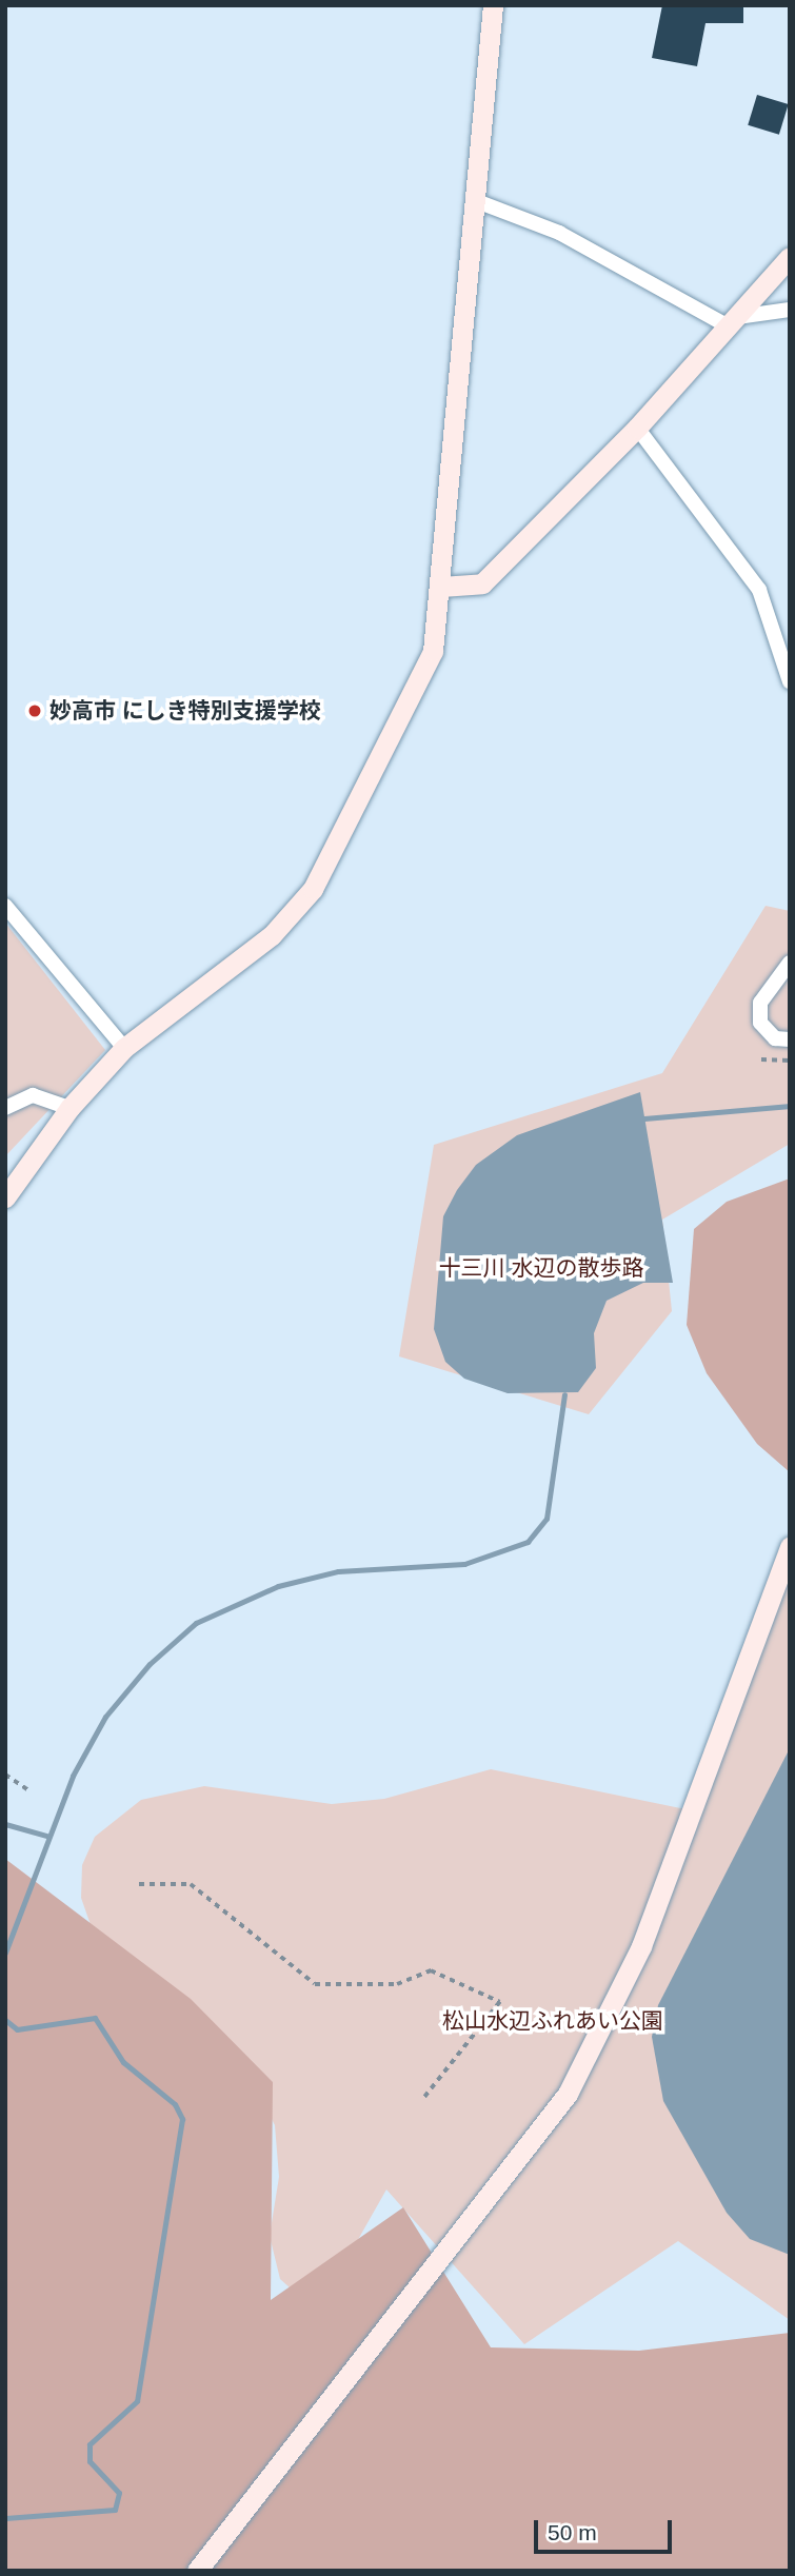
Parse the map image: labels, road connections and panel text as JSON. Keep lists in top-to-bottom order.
{
  "parks": ["十三川 水辺の散歩路", "松山水辺ふれあい公園"],
  "places": ["妙高市 にしき特別支援学校"],
  "scale_bar": "50 m"
}
